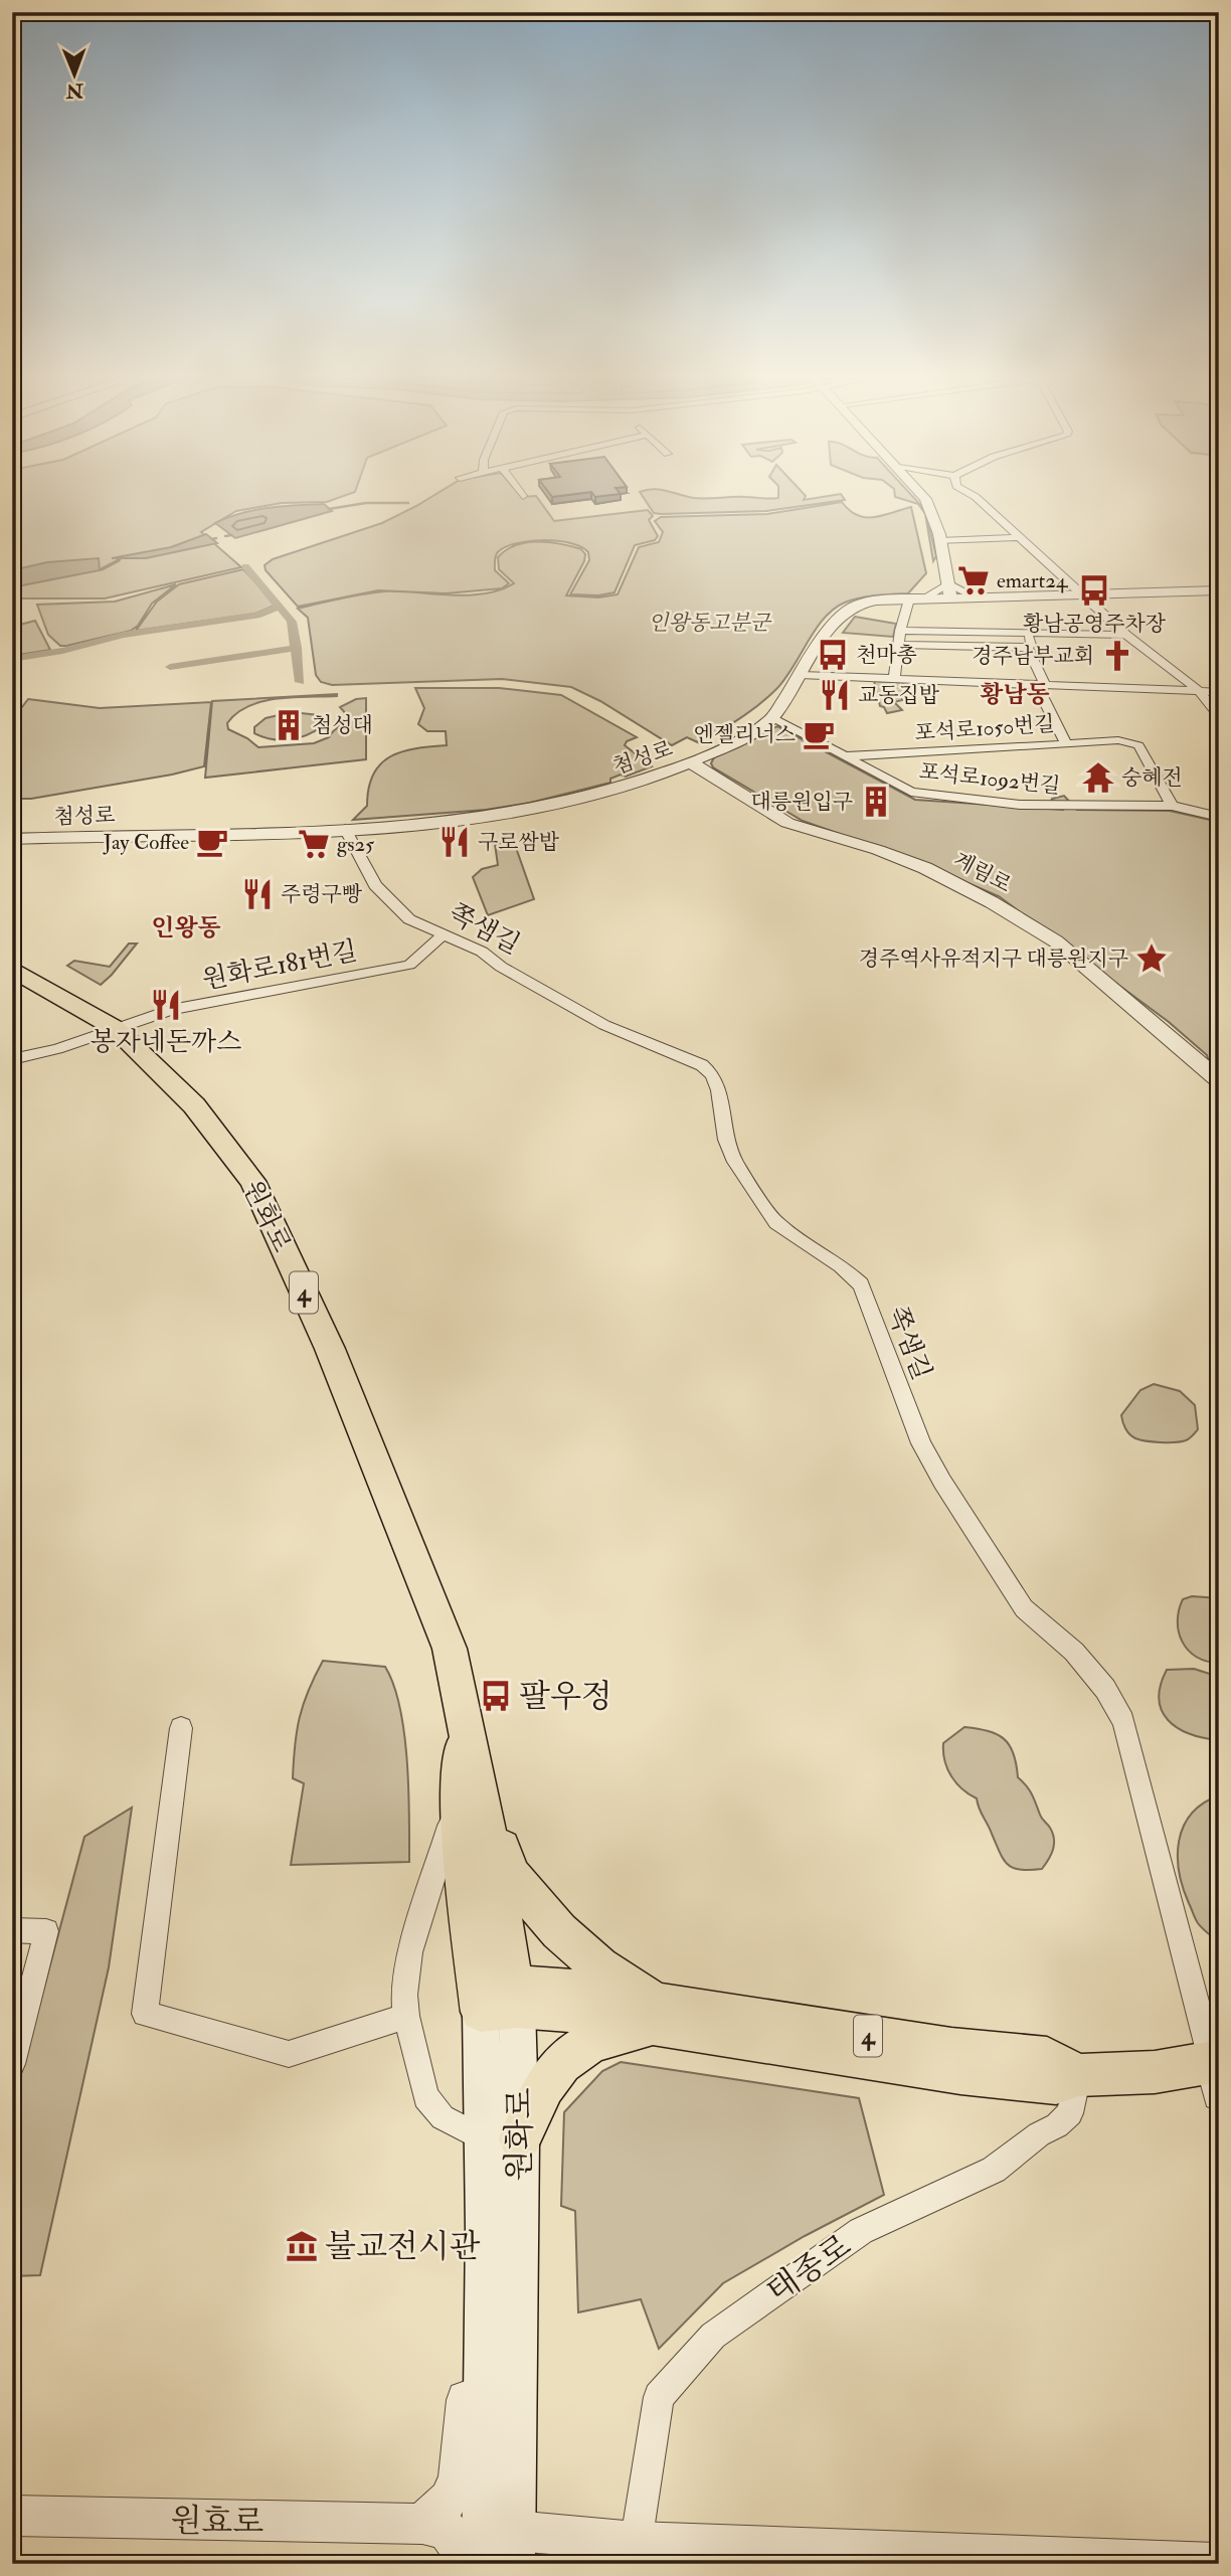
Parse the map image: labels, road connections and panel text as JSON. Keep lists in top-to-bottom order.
{
  "streets": {
    "main road": ["원화로", "4"],
    "street": [
      "포석로1050번길",
      "첨성로",
      "포석로1092번길",
      "계림로",
      "쪽샘길",
      "원화로181번길",
      "태종로",
      "원효로"
    ]
  },
  "crossings": [
    ["포석로1050번길", "첨성로"],
    ["포석로1050번길", "포석로1092번길"],
    ["첨성로", "포석로1092번길"],
    ["첨성로", "계림로"],
    ["첨성로", "쪽샘길"],
    ["쪽샘길", "원화로181번길"],
    ["쪽샘길", "4"],
    ["원화로181번길", "원화로"],
    ["원화로", "4"],
    ["4", "태종로"]
  ],
  "districts": ["황남동", "인왕동"],
  "parks": ["인왕동고분군"],
  "places": {
    "supermarket": ["emart24", "gs25"],
    "bus stop": ["황남공영주차장", "천마총", "팔우정"],
    "church": ["경주남부교회"],
    "restaurant": [
      "교동집밥",
      "구로쌈밥",
      "주령구빵",
      "봉자네돈까스"
    ],
    "building": ["첨성대", "대릉원입구"],
    "cafe": ["엔젤리너스", "Jay Coffee"],
    "temple": ["숭혜전"],
    "place": ["경주역사유적지구 대릉원지구"],
    "museum": ["불교전시관"]
  },
  "north": "bottom"
}
